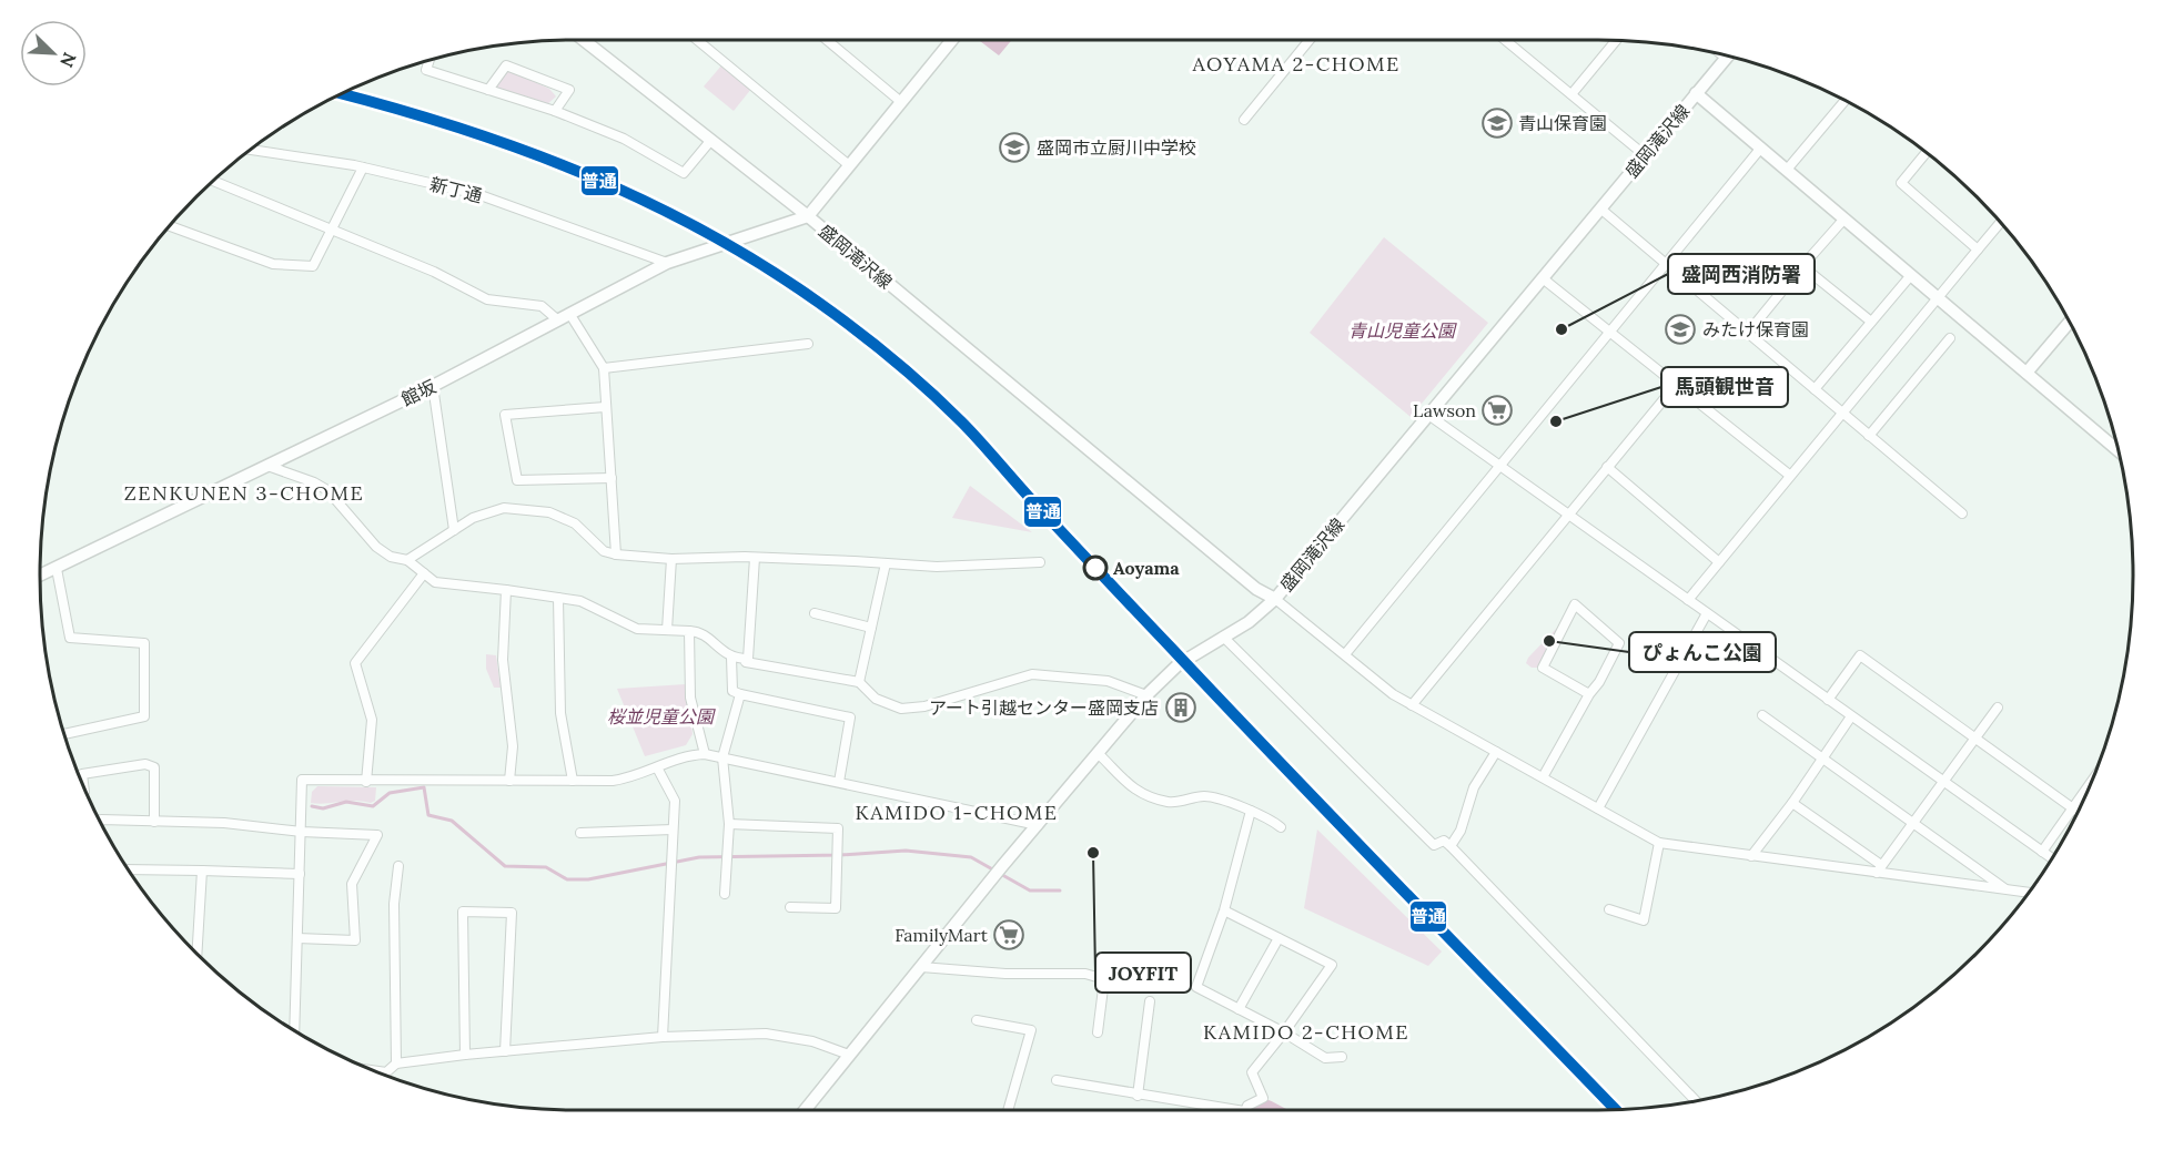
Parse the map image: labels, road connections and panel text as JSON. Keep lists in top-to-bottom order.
{
  "streets": {
    "main road": ["盛岡滝沢線", "館坂"],
    "street": ["新丁通"]
  },
  "crossings": [
    ["盛岡滝沢線", "館坂"],
    ["新丁通", "館坂"]
  ],
  "districts": [
    "AOYAMA 2-CHOME",
    "ZENKUNEN 3-CHOME",
    "KAMIDO 1-CHOME",
    "KAMIDO 2-CHOME"
  ],
  "parks": ["青山児童公園", "桜並児童公園"],
  "places": {
    "school or university": ["青山保育園", "盛岡市立厨川中学校", "みたけ保育園"],
    "other": [
      "盛岡西消防署",
      "馬頭観世音",
      "Aoyama",
      "ぴょんこ公園",
      "JOYFIT"
    ],
    "supermarket": ["Lawson", "FamilyMart"],
    "building": ["アート引越センター盛岡支店"]
  },
  "lines": ["transit line 普通"],
  "north": "bottom right"
}
